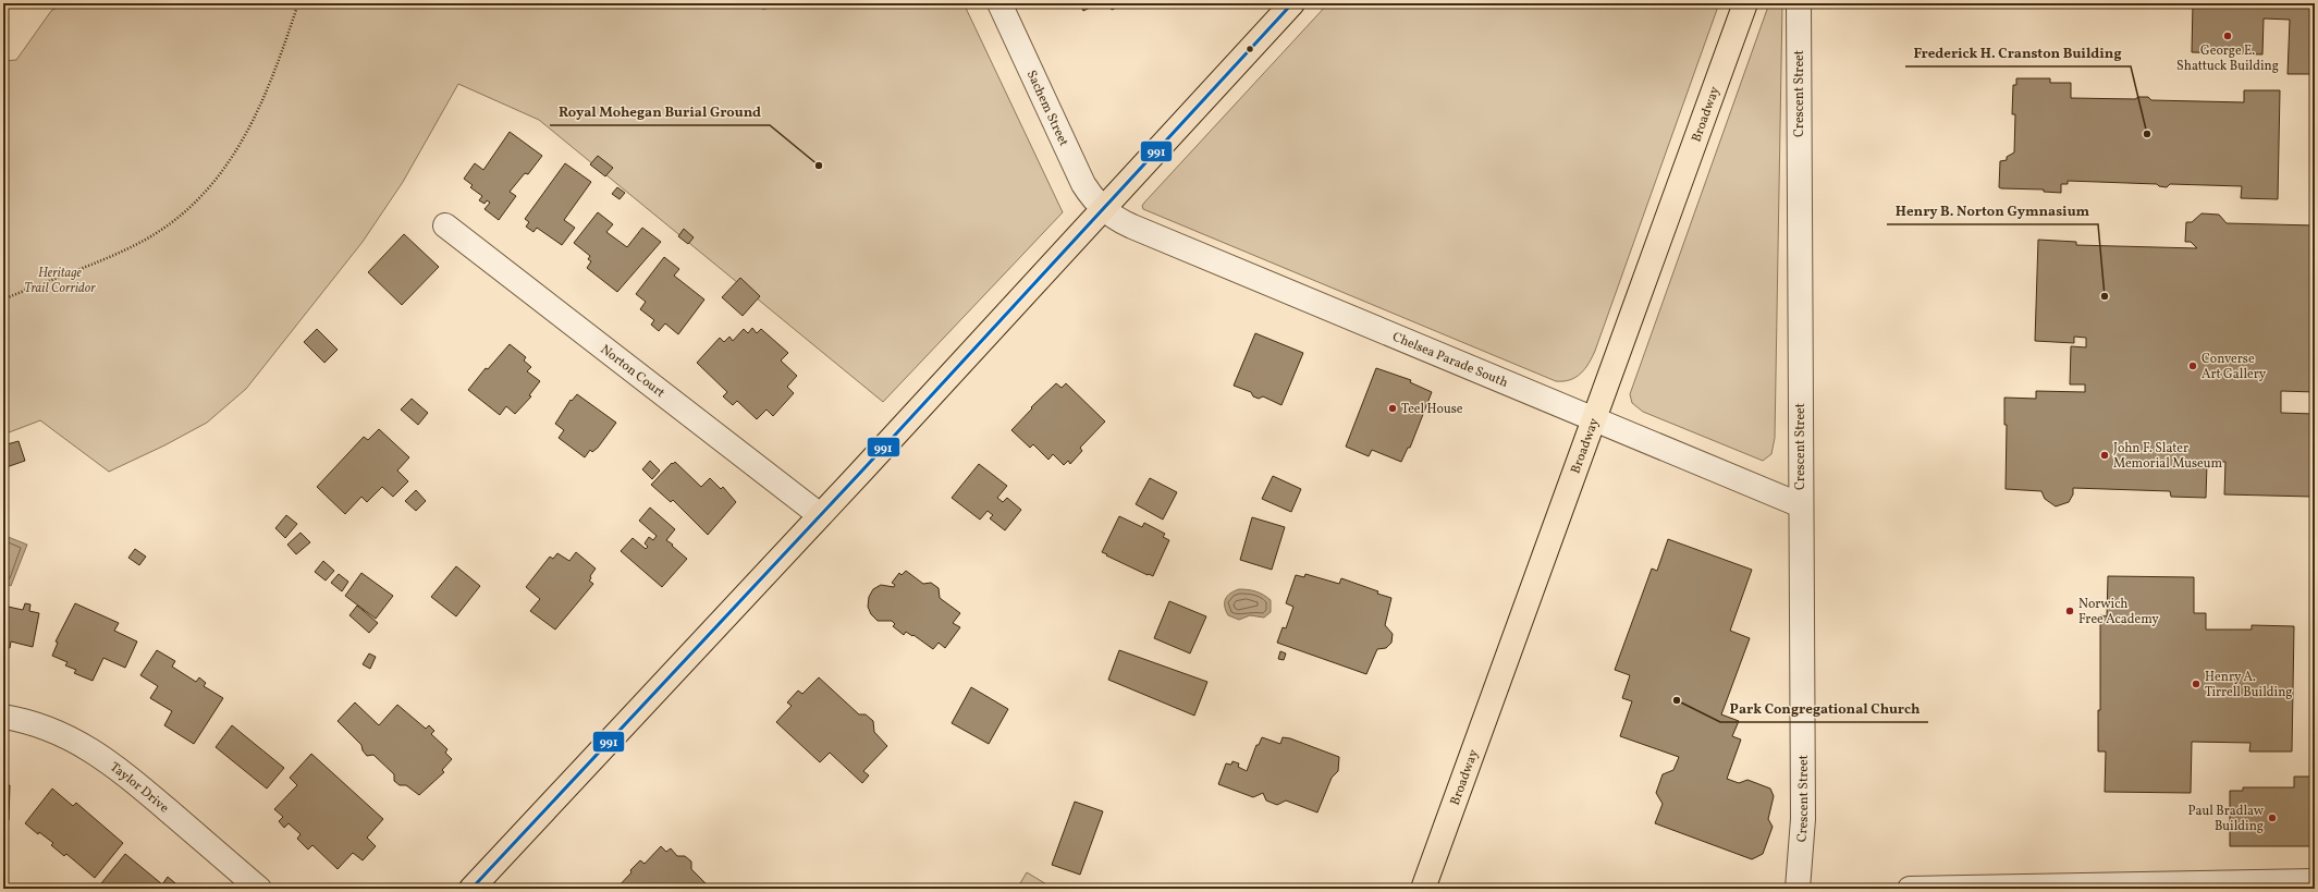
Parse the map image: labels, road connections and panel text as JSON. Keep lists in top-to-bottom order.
{
  "streets": {
    "main road": ["Broadway"],
    "street": [
      "Crescent Street",
      "Sachem Street",
      "Chelsea Parade South",
      "Norton Court",
      "Taylor Drive"
    ]
  },
  "crossings": [
    ["Crescent Street", "Chelsea Parade South"],
    ["Sachem Street", "Chelsea Parade South"],
    ["Broadway", "Chelsea Parade South"]
  ],
  "parks": ["Heritage Trail Corridor"],
  "places": [
    "George E. Shattuck Building",
    "Frederick H. Cranston Building",
    "Royal Mohegan Burial Ground",
    "Henry B. Norton Gymnasium",
    "Converse Art Gallery",
    "Teel House",
    "John F. Slater Memorial Museum",
    "Norwich Free Academy",
    "Henry A. Tirrell Building",
    "Park Congregational Church",
    "Paul Bradlaw Building"
  ],
  "lines": ["transit line 991"]
}
